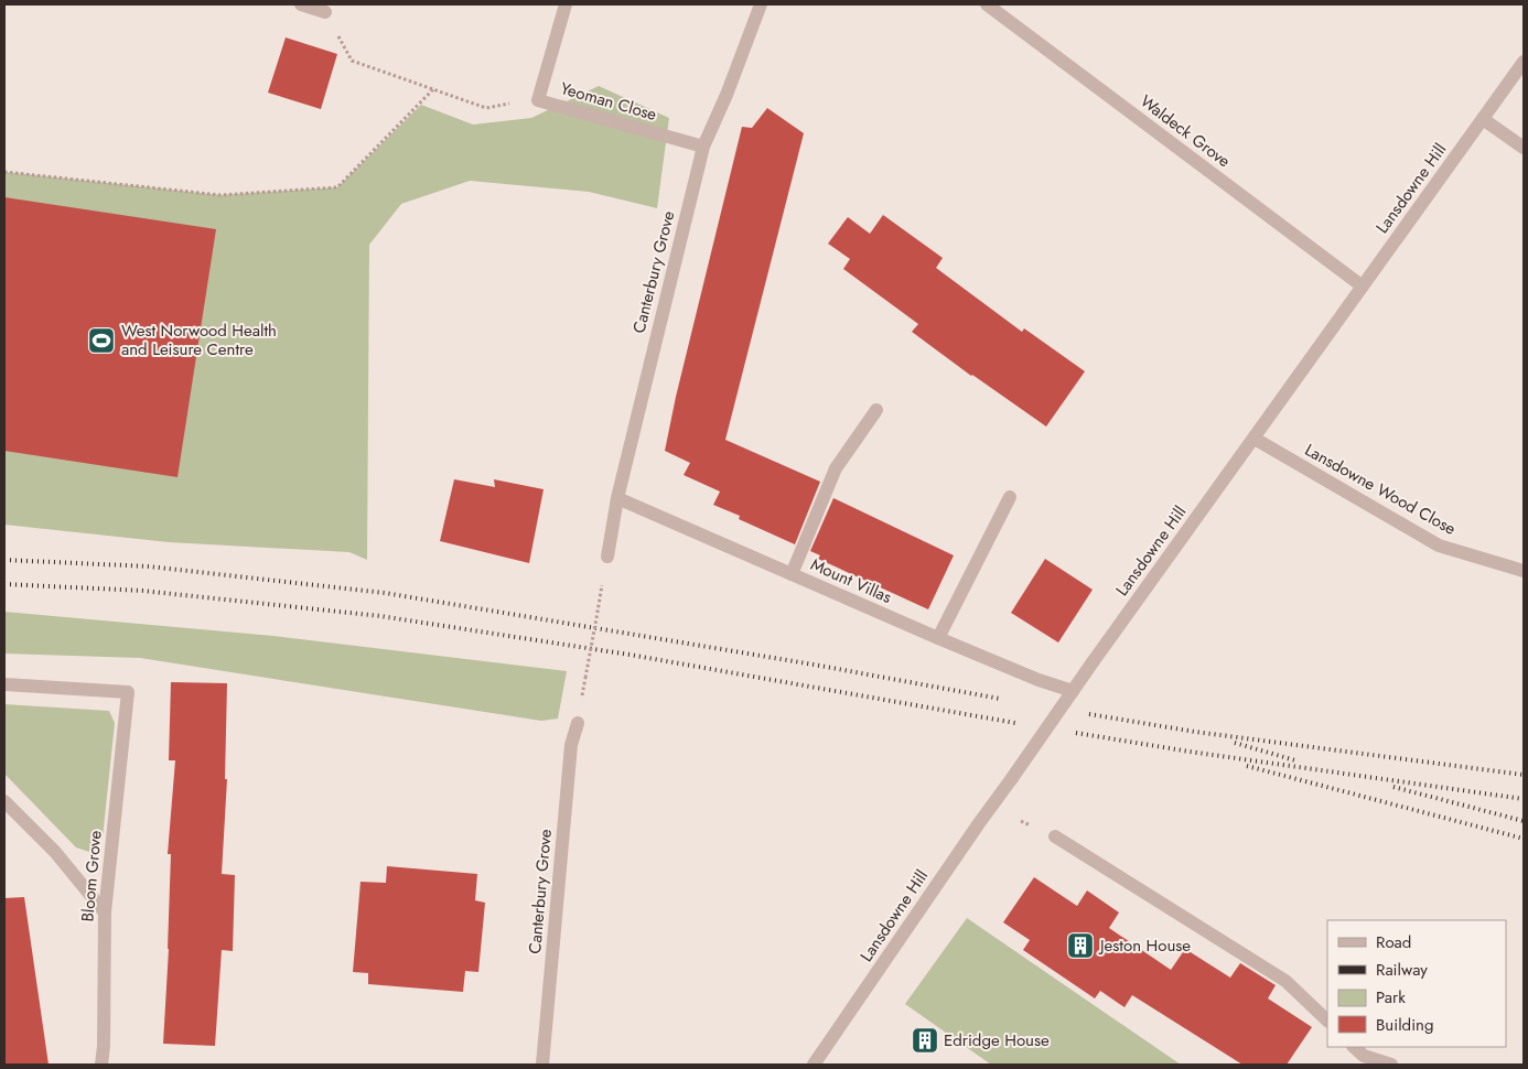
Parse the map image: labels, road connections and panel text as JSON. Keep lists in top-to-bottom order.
{
  "streets": {
    "street": [
      "Yeoman Close",
      "Waldeck Grove",
      "Lansdowne Hill",
      "Canterbury Grove",
      "Lansdowne Wood Close",
      "Mount Villas",
      "Bloom Grove"
    ]
  },
  "crossings": [
    ["Yeoman Close", "Canterbury Grove"],
    ["Waldeck Grove", "Lansdowne Hill"],
    ["Lansdowne Hill", "Lansdowne Wood Close"],
    ["Lansdowne Hill", "Mount Villas"],
    ["Canterbury Grove", "Mount Villas"]
  ],
  "places": {
    "sports": ["West Norwood Health and Leisure Centre"],
    "building": ["Jeston House", "Edridge House"]
  },
  "legend": [
    "Road",
    "Railway",
    "Park",
    "Building"
  ]
}
